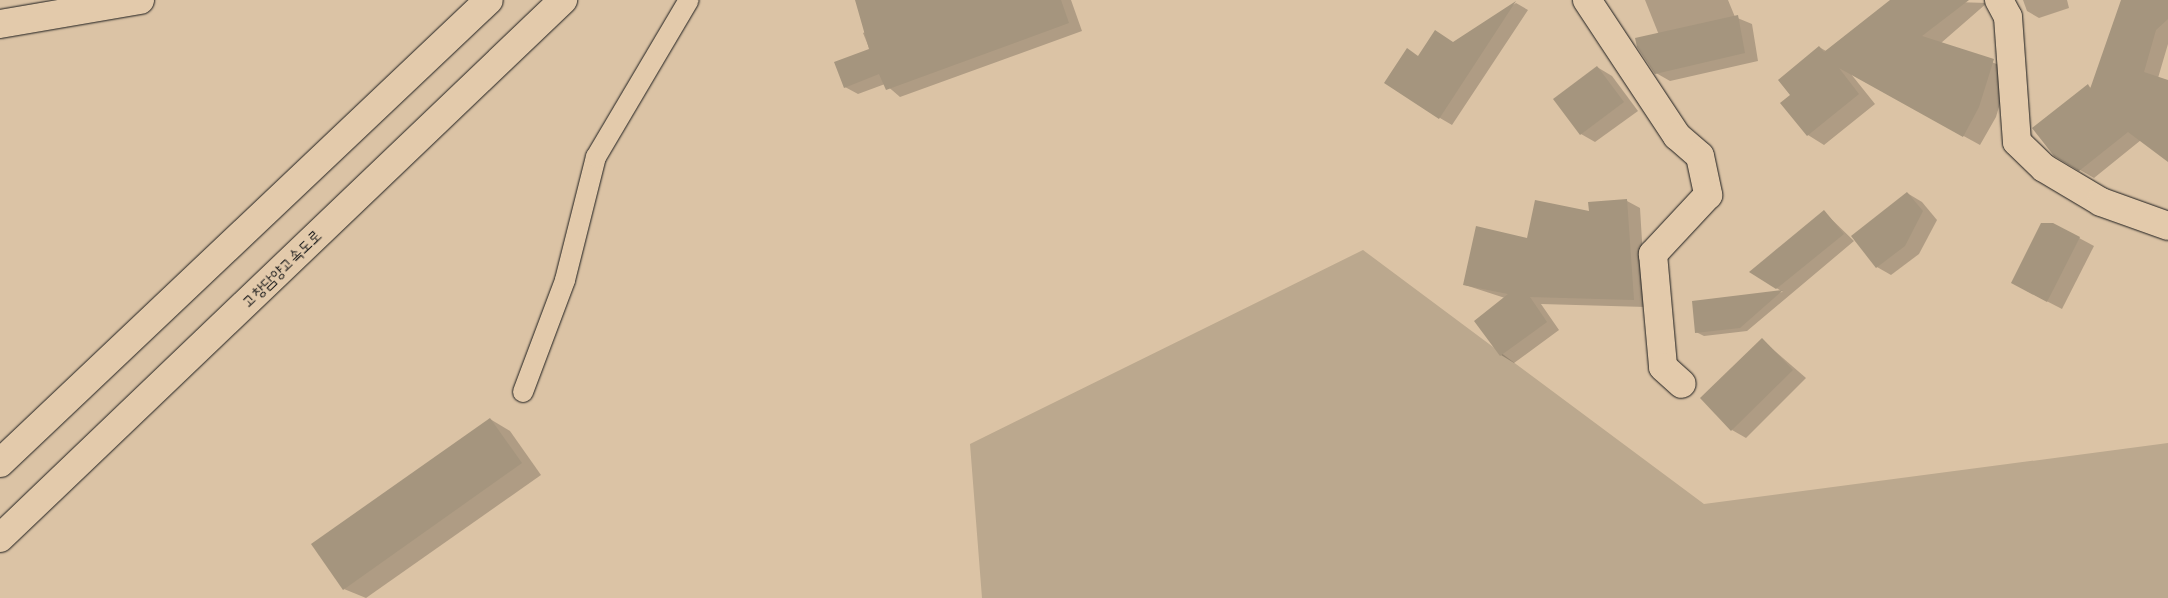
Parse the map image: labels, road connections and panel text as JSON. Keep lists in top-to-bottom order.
{
  "streets": {
    "main road": ["고창담양고속도로"]
  }
}
